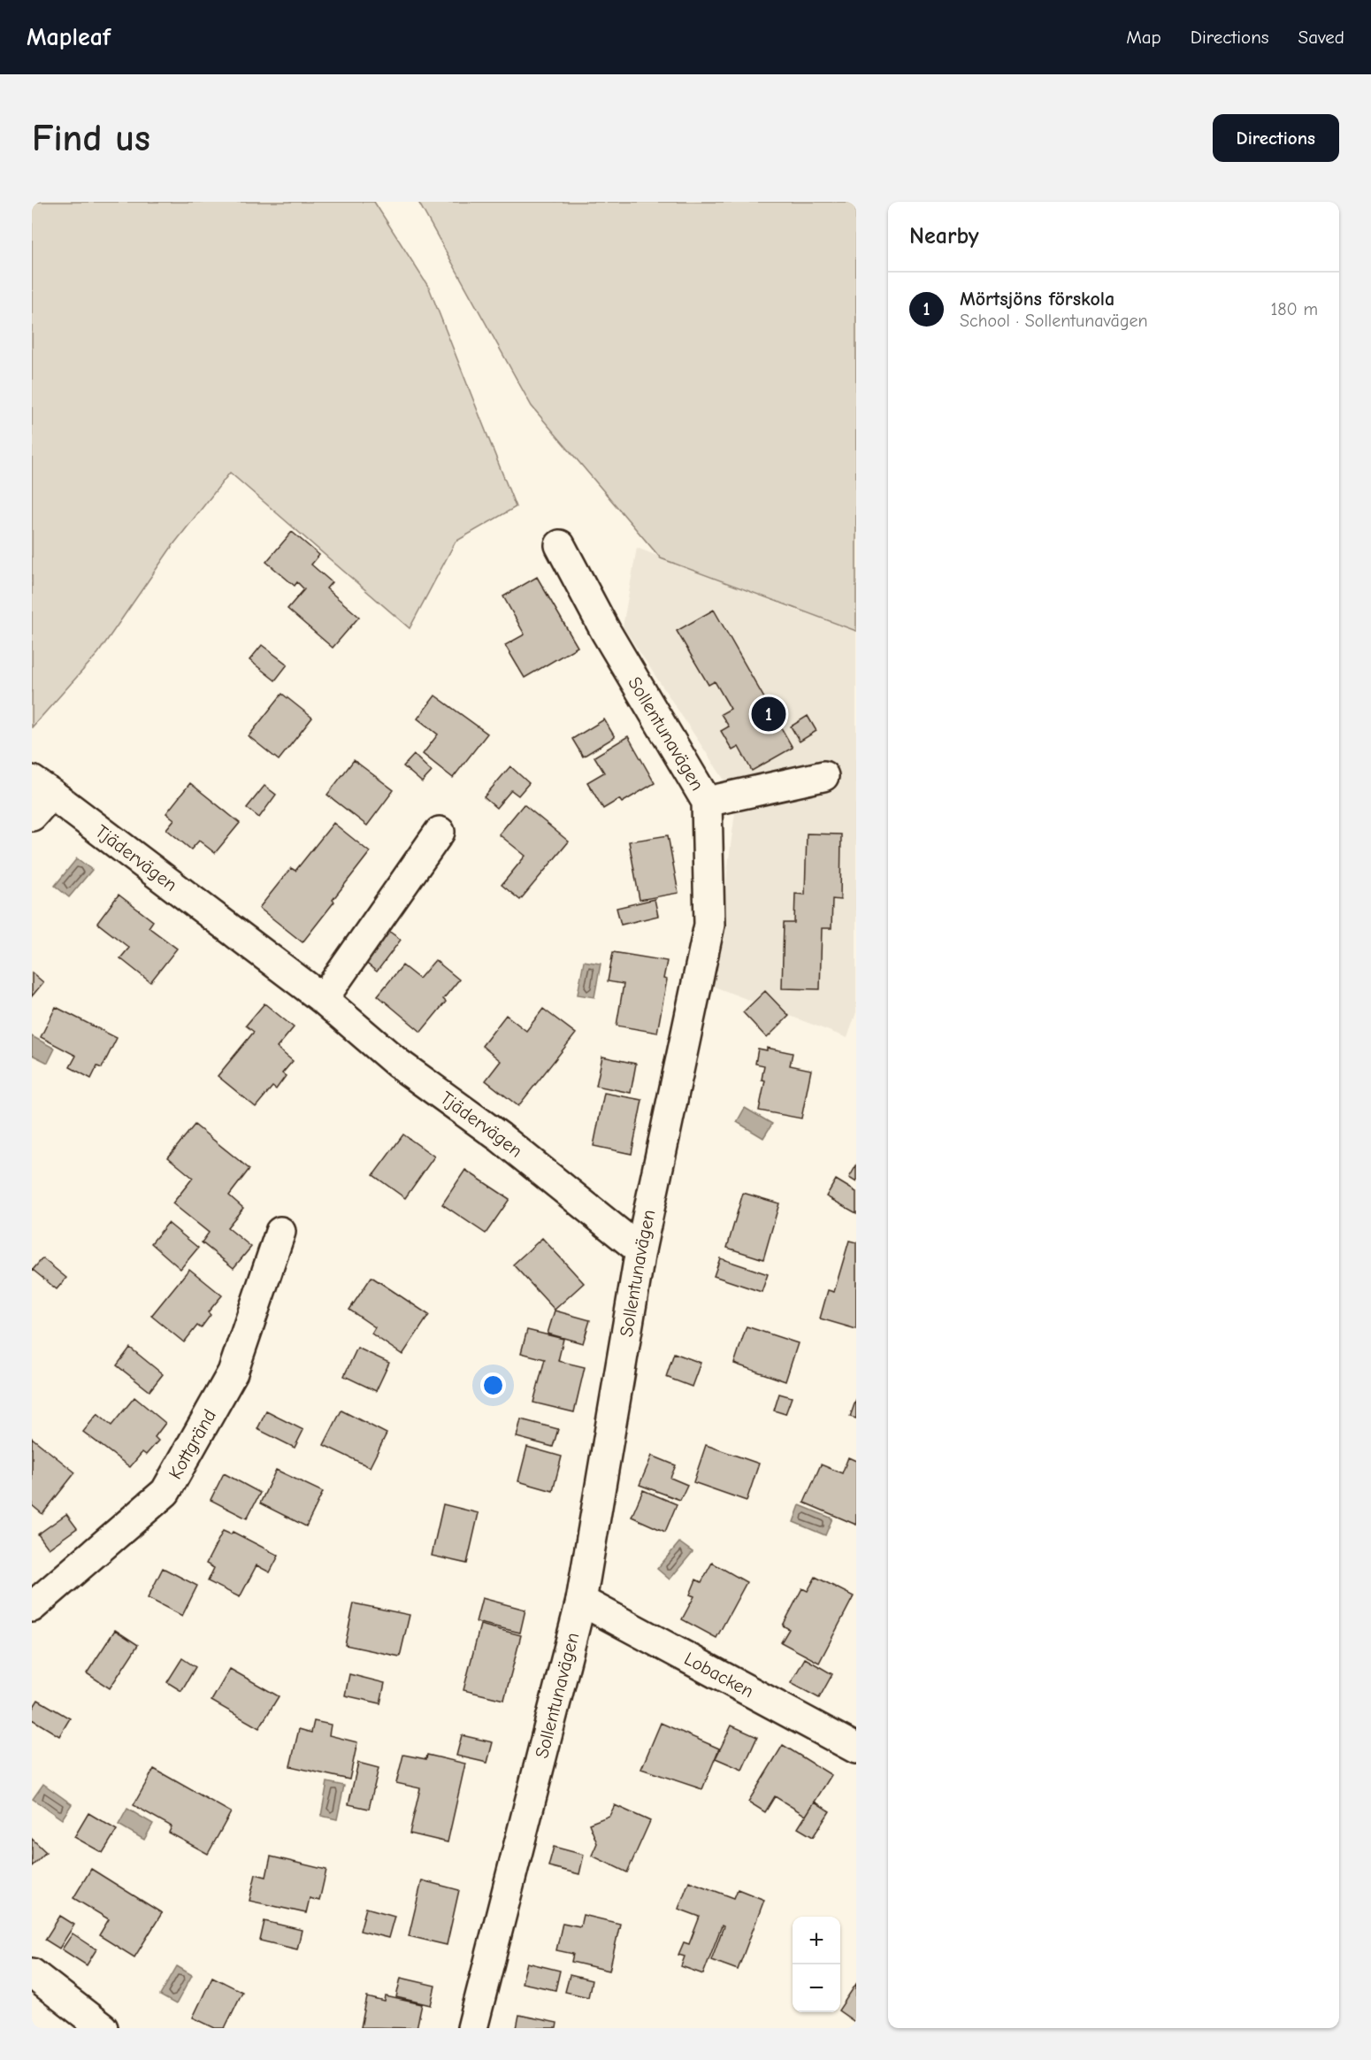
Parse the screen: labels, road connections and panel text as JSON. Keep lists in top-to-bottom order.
{
  "streets": {
    "street": [
      "Sollentunavägen",
      "Tjädervägen",
      "Kottgränd",
      "Lobacken"
    ]
  },
  "crossings": [
    ["Sollentunavägen", "Tjädervägen"],
    ["Sollentunavägen", "Lobacken"]
  ],
  "page": {
    "header": "Mapleaf",
    "nav": ["Map", "Directions", "Saved"],
    "buttons": "Directions",
    "title": "Find us",
    "heading": "Nearby",
    "list": [
      {
        "mark": "1",
        "name": "Mörtsjöns förskola",
        "note": "School · Sollentunavägen",
        "value": "180 m"
      }
    ],
    "pins": "1",
    "map_buttons": ["+", "−"]
  }
}
